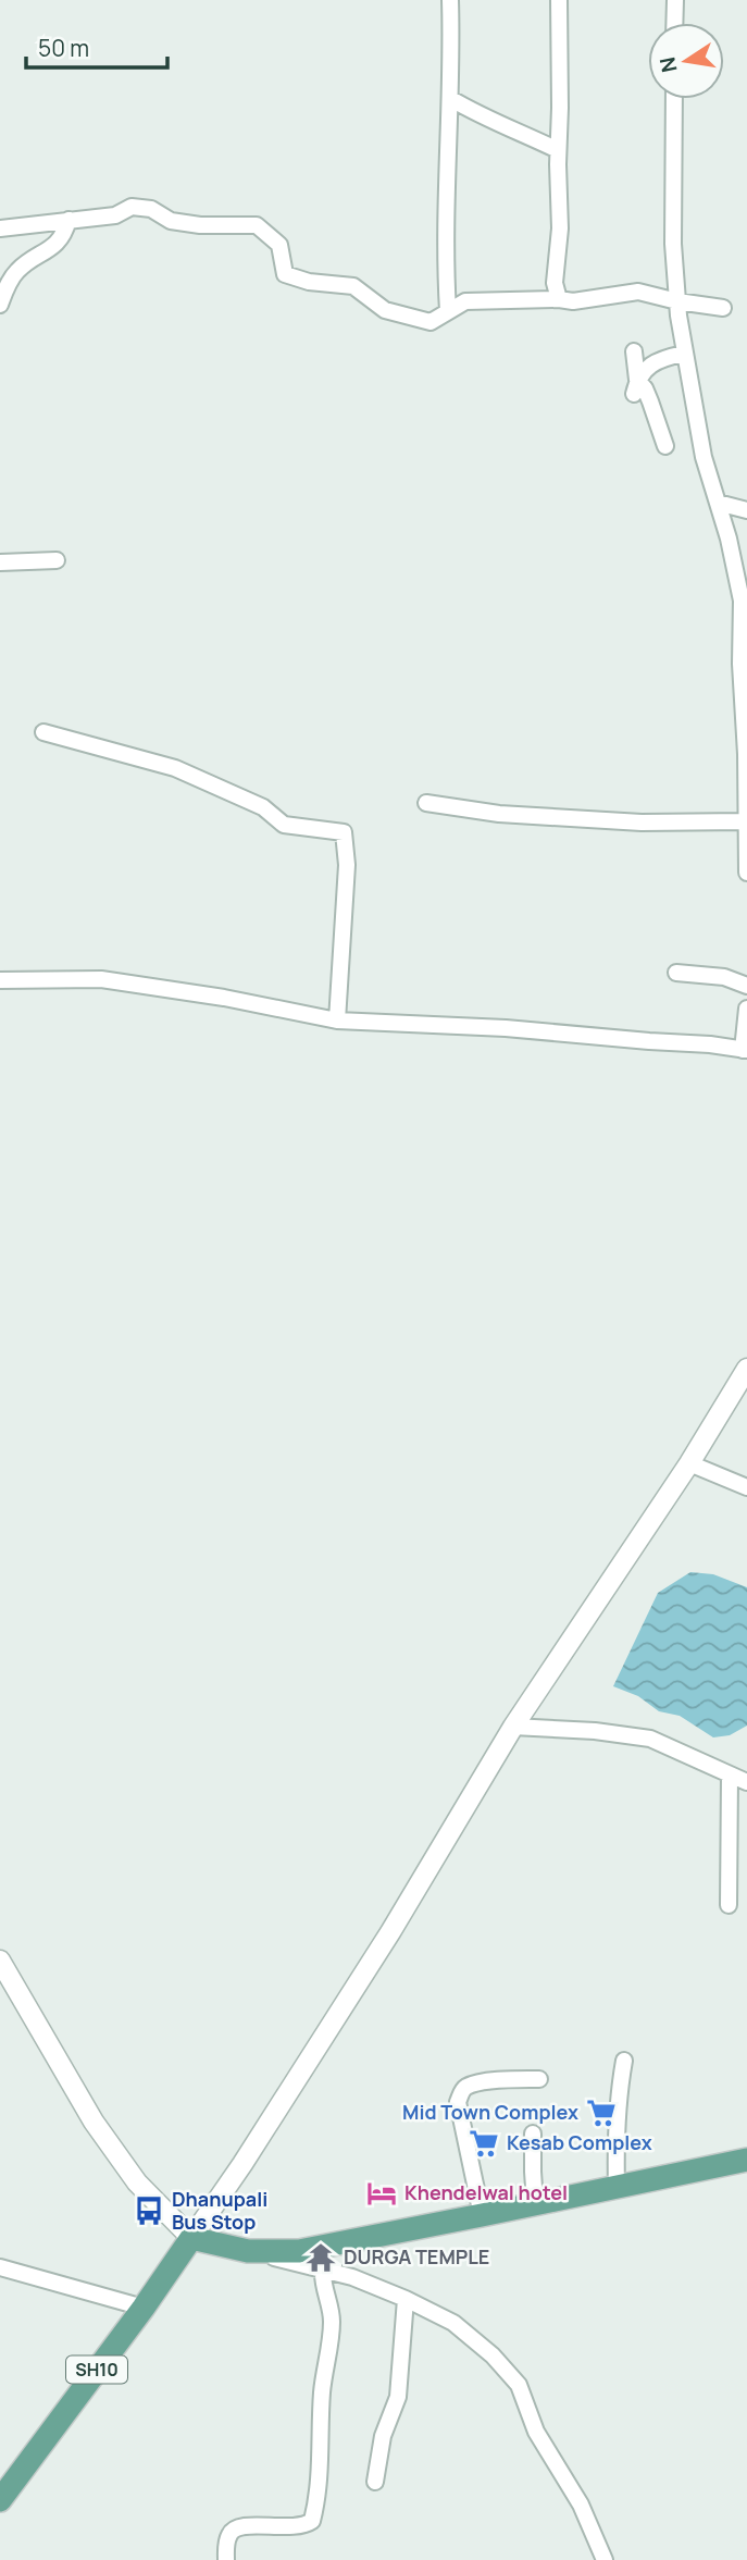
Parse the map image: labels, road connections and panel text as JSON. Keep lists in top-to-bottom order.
{
  "streets": {
    "main road": ["SH10"]
  },
  "places": {
    "supermarket": ["Mid Town Complex", "Kesab Complex"],
    "hotel": ["Khendelwal hotel"],
    "bus stop": ["Dhanupali Bus Stop"],
    "temple": ["DURGA TEMPLE"]
  },
  "scale_bar": "50 m",
  "north": "left"
}
